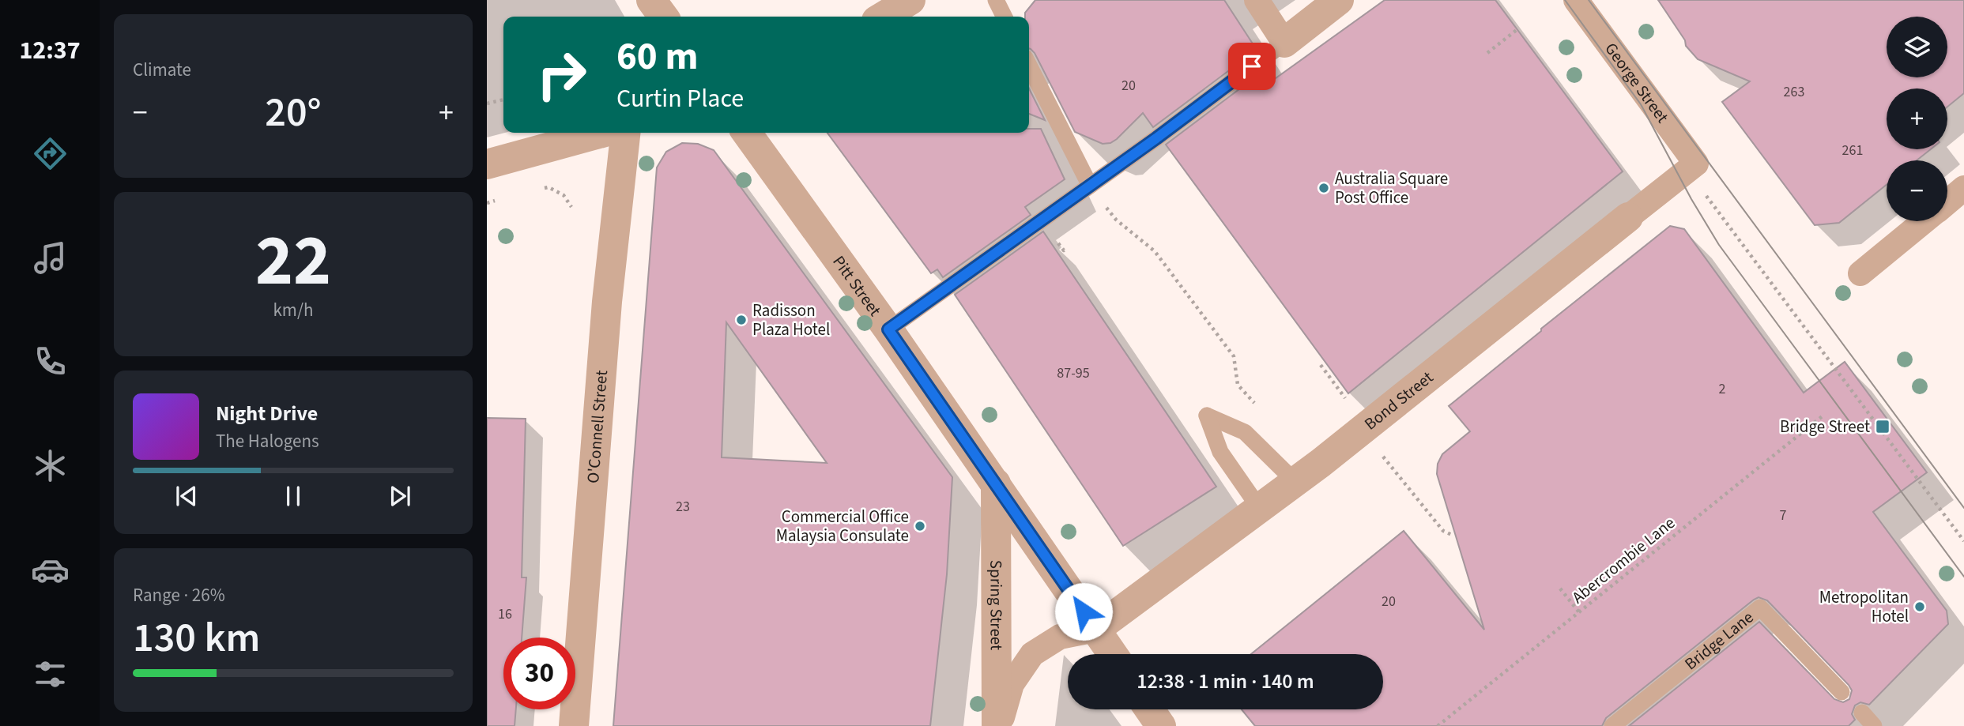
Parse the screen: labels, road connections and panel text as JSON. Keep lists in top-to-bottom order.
{
  "streets": {
    "street": [
      "George Street",
      "Pitt Street",
      "Bond Street",
      "O'Connell Street",
      "Spring Street"
    ],
    "lane": ["Bridge Lane"],
    "path": ["Abercrombie Lane"]
  },
  "crossings": [
    ["George Street", "Bond Street"],
    ["Pitt Street", "Bond Street"],
    ["Pitt Street", "Spring Street"],
    ["Bond Street", "Spring Street"]
  ],
  "places": {
    "other": [
      "Australia Square Post Office",
      "Radisson Plaza Hotel",
      "Commercial Office Malaysia Consulate",
      "Metropolitan Hotel"
    ],
    "transit": ["Bridge Street"]
  },
  "house_numbers": [
    "20",
    "263",
    "261",
    "87-95",
    "2",
    "23",
    "7",
    "20",
    "16"
  ],
  "page": {
    "tabs": "12:37",
    "tile": [
      "Climate",
      ["22", "km/h"],
      ["Range · 26%", "130 km"]
    ],
    "map_buttons": ["+", "−"],
    "turn": ["60 m", "Curtin Place"],
    "heat": ["−", "20°", "+"],
    "song": ["Night Drive", "The Halogens"],
    "limit": "30",
    "trip": "12:38 · 1 min · 140 m"
  }
}
